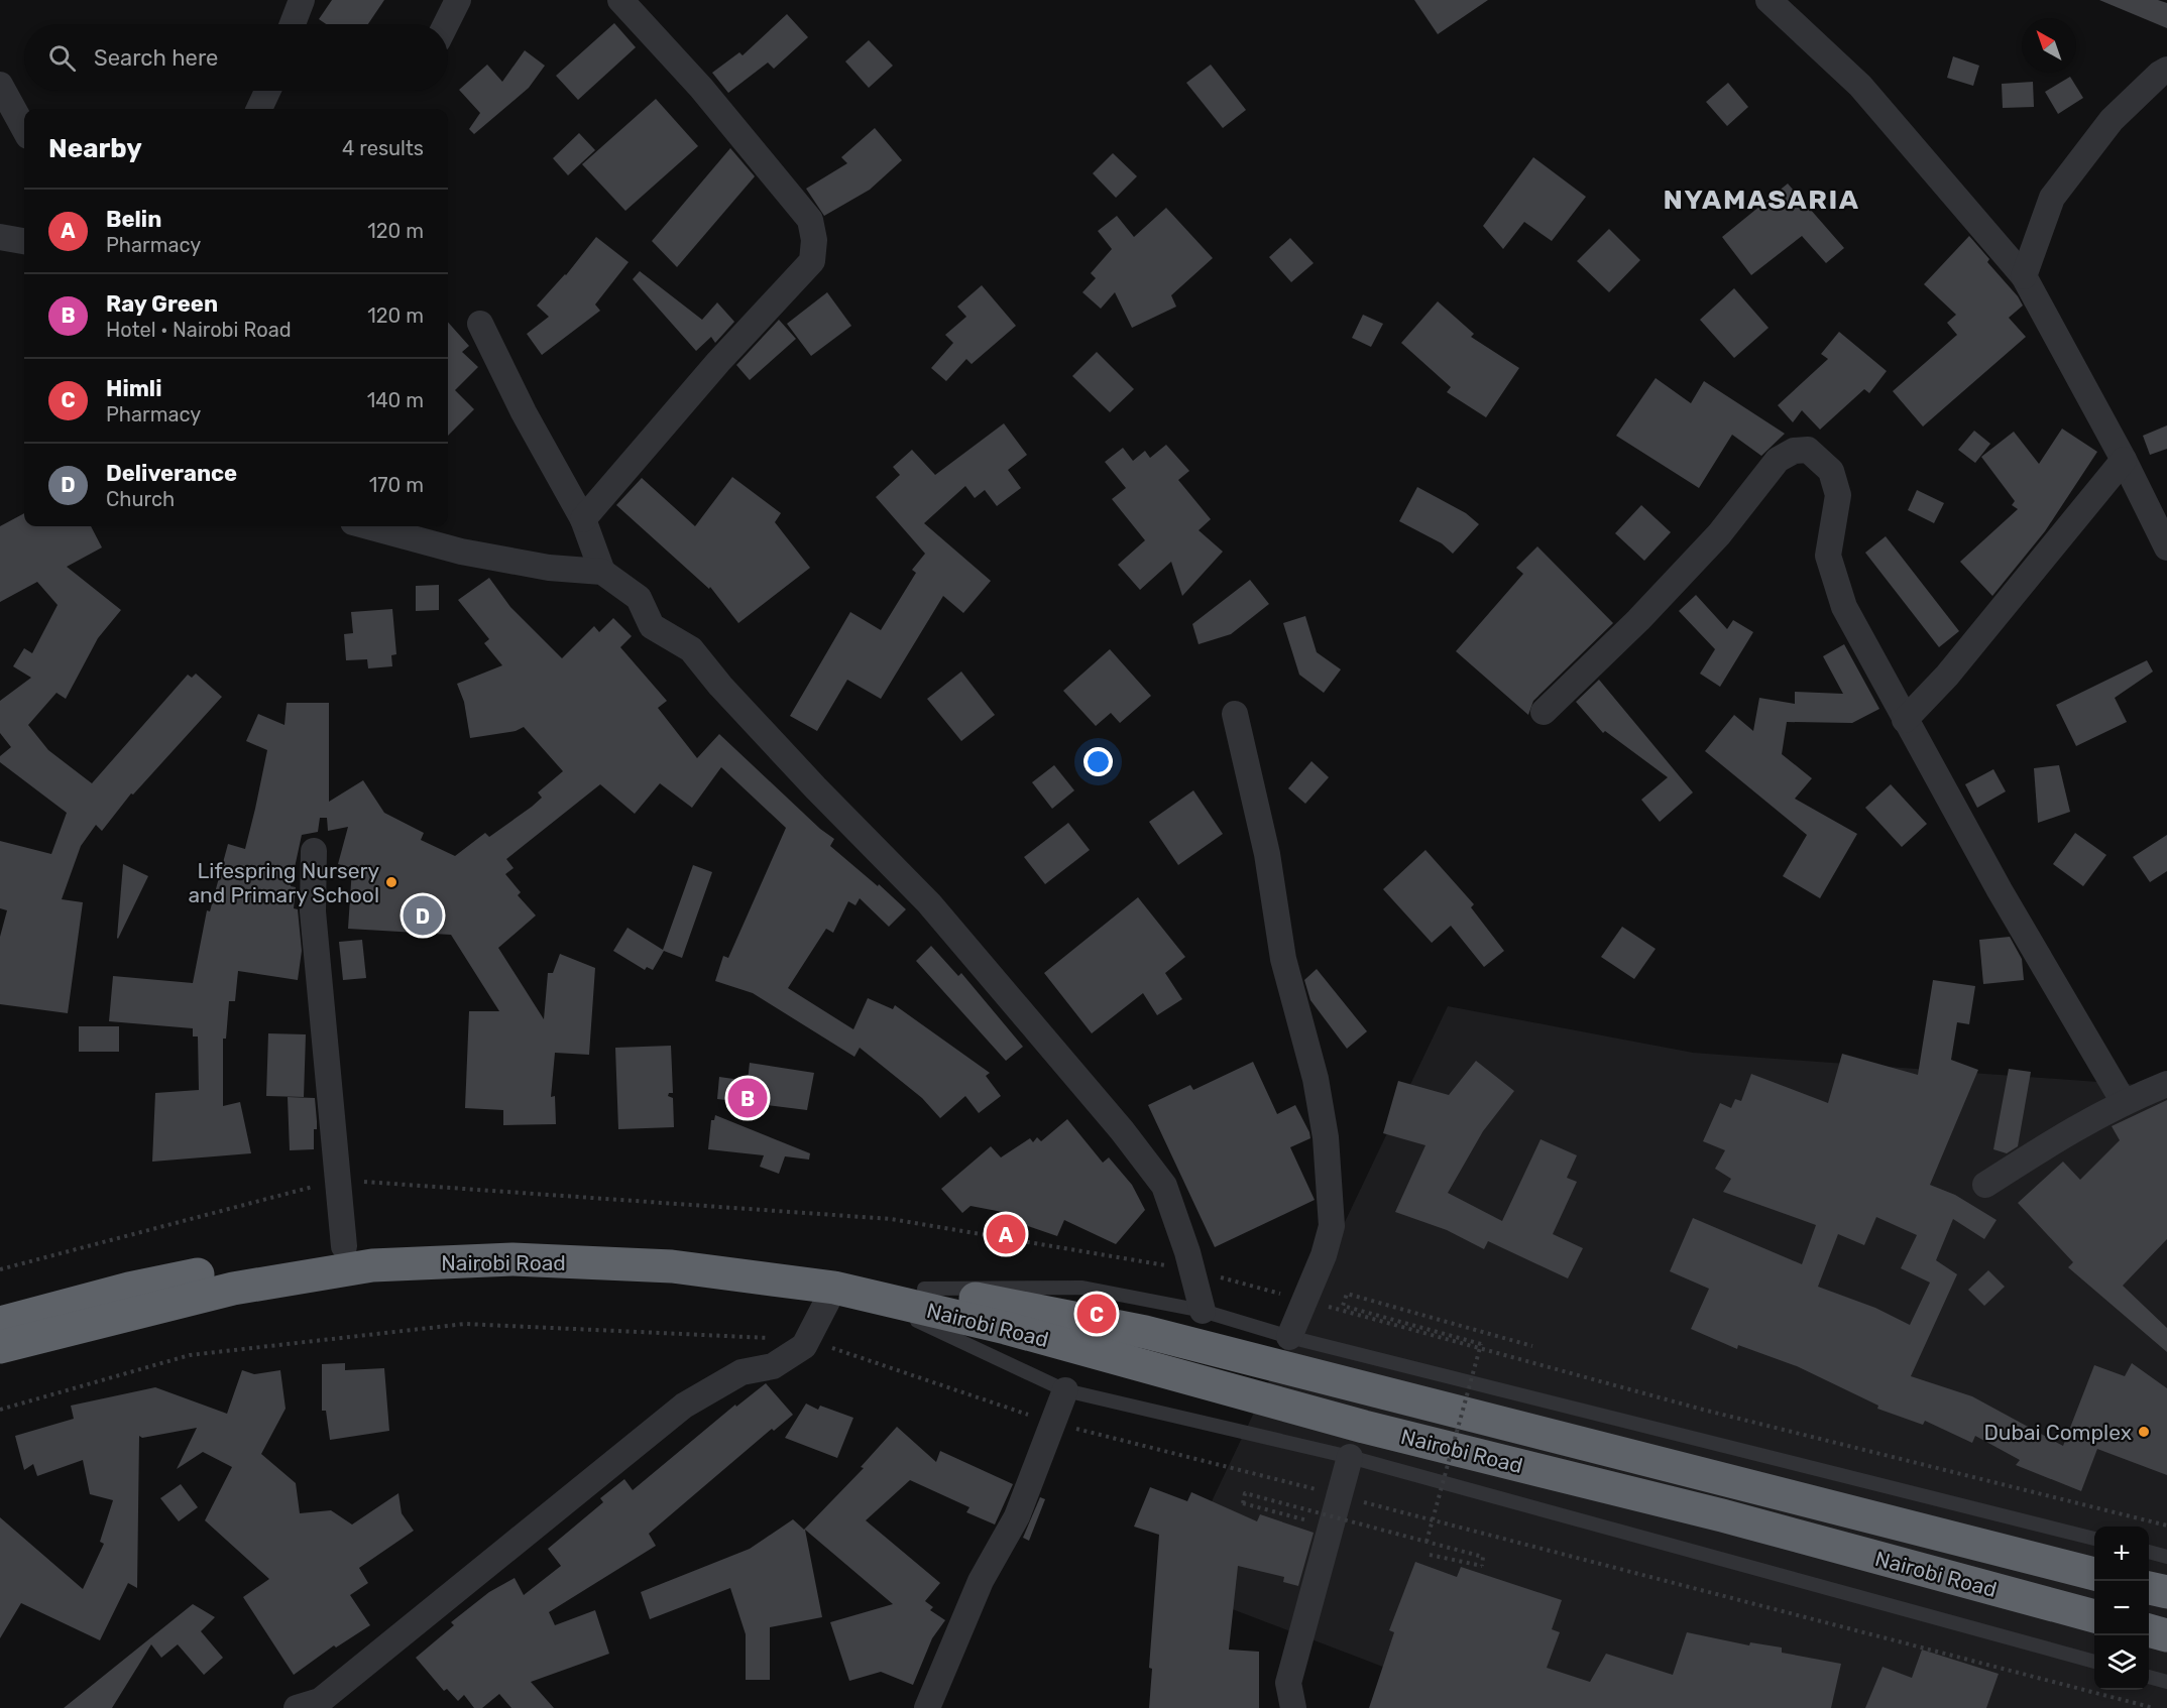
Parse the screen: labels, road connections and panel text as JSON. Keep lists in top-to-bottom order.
{
  "streets": {
    "highway": ["Nairobi Road"]
  },
  "districts": ["NYAMASARIA"],
  "places": ["Lifespring Nursery and Primary School", "Dubai Complex"],
  "north": "top left",
  "page": {
    "search": "Search here",
    "heading": ["Nearby", "4 results"],
    "list": [
      {
        "mark": "A",
        "name": "Belin",
        "note": "Pharmacy",
        "value": "120 m"
      },
      {
        "mark": "B",
        "name": "Ray Green",
        "note": "Hotel · Nairobi Road",
        "value": "120 m"
      },
      {
        "mark": "C",
        "name": "Himli",
        "note": "Pharmacy",
        "value": "140 m"
      },
      {
        "mark": "D",
        "name": "Deliverance",
        "note": "Church",
        "value": "170 m"
      }
    ],
    "pins": [
      "D",
      "B",
      "A",
      "C"
    ],
    "map_buttons": ["+", "−"]
  }
}
